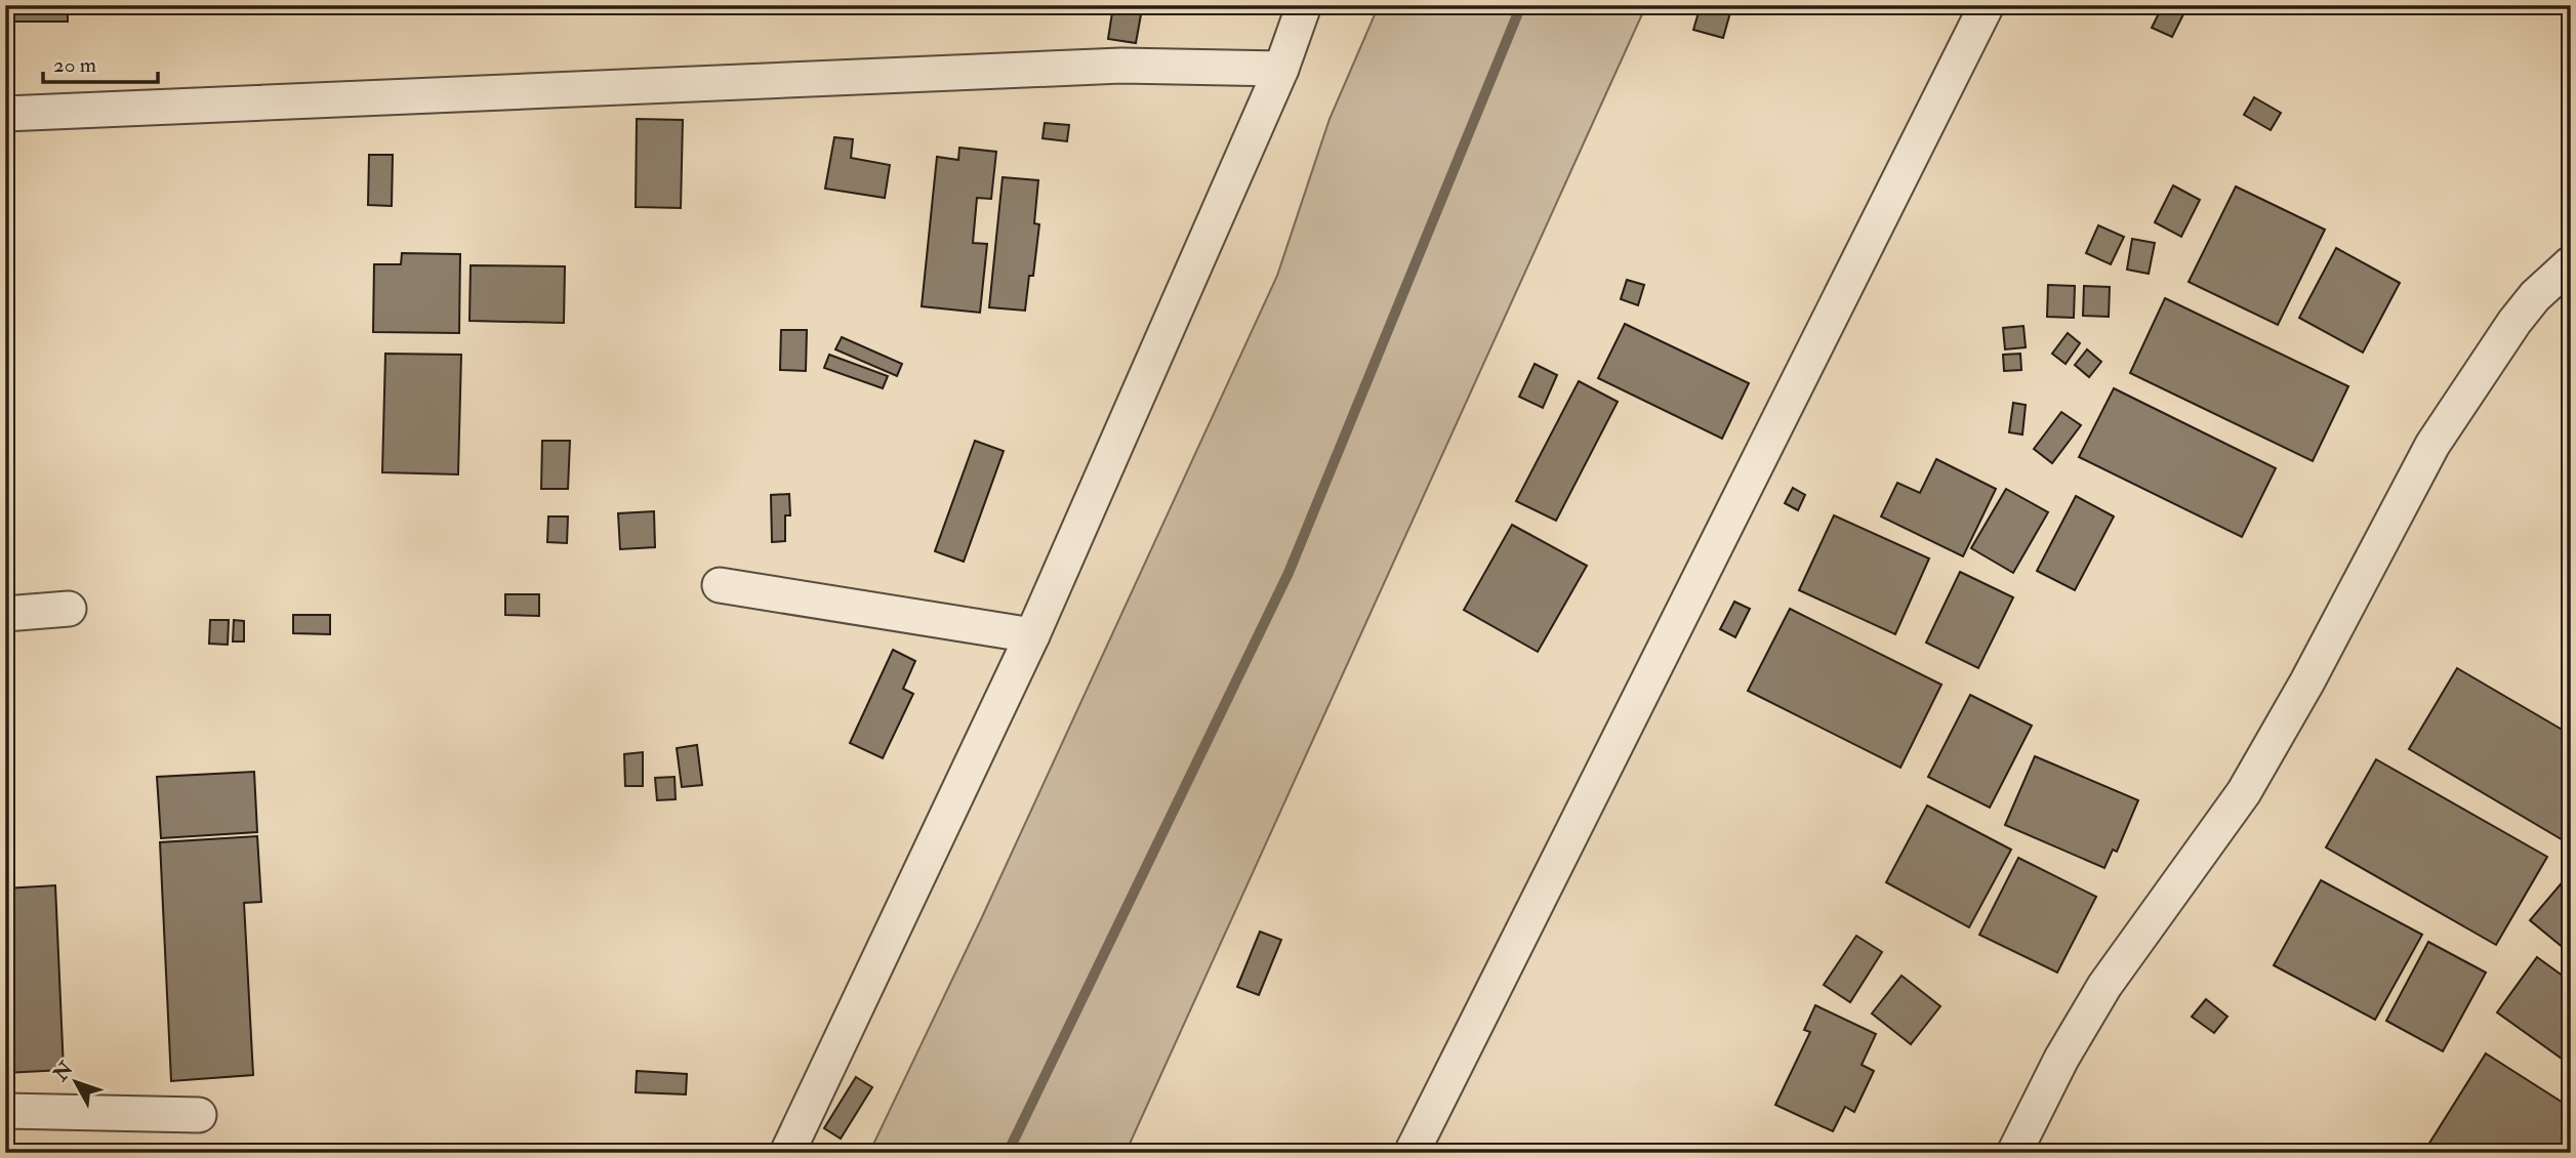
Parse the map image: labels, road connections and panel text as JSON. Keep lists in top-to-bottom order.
{
  "scale_bar": "20 m",
  "north": "top left"
}
